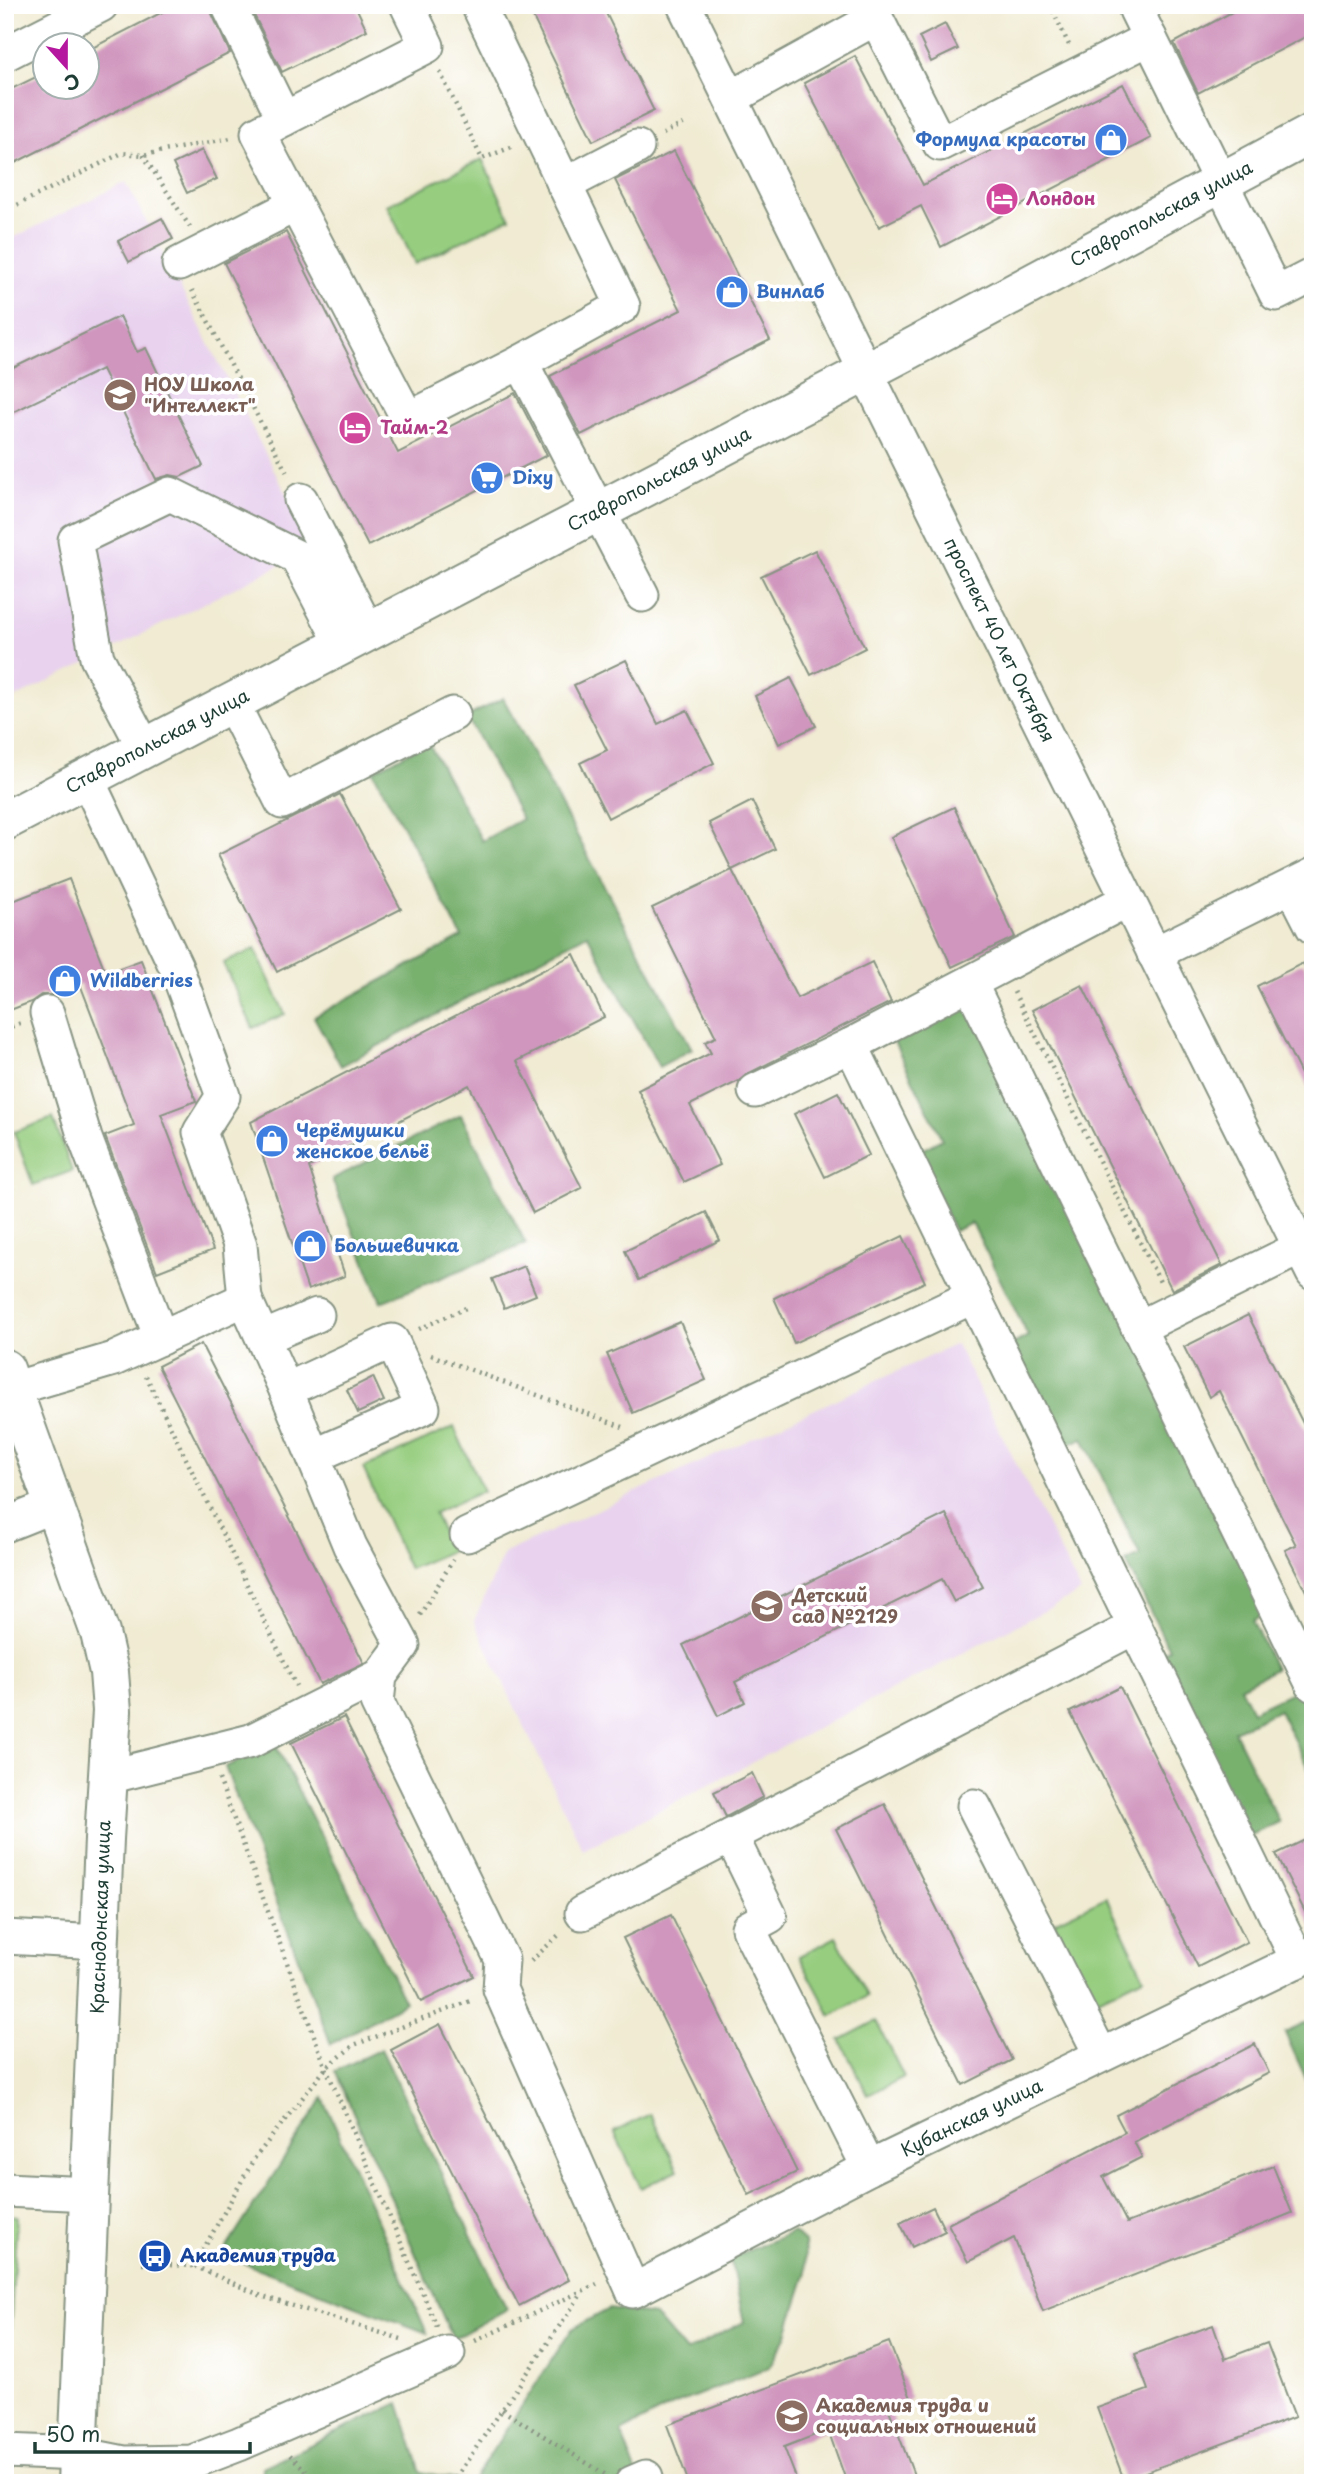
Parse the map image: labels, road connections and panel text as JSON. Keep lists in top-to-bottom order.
{
  "streets": {
    "main road": ["Ставропольская улица", "Краснодонская улица"],
    "street": ["проспект 40 лет Октября", "Кубанская улица"]
  },
  "crossings": [
    ["Ставропольская улица", "проспект 40 лет Октября"]
  ],
  "places": {
    "shop": [
      "Формула красоты",
      "Винлаб",
      "Wildberries",
      "Черёмушки женское бельё",
      "Большевичка"
    ],
    "hotel": ["Лондон", "Тайм-2"],
    "school or university": ["НОУ Школа \"Интеллект\"", "Детский сад №2129", "Академия труда и социальных отношений"],
    "supermarket": ["Dixy"],
    "bus stop": ["Академия труда"]
  },
  "scale_bar": "50 m",
  "north": "bottom"
}
